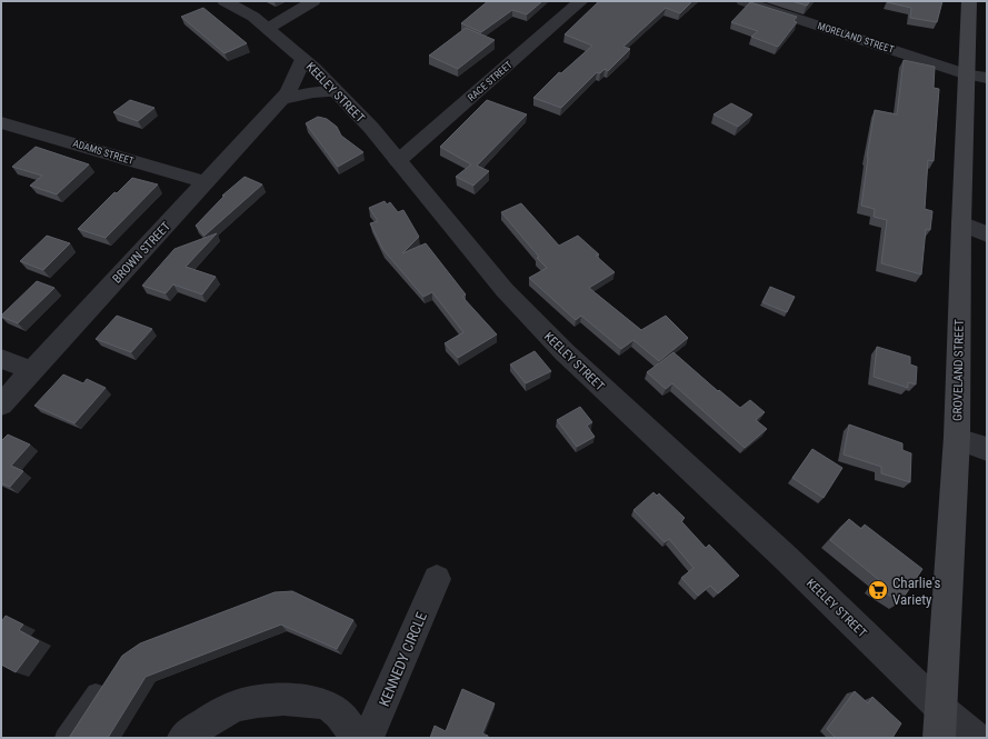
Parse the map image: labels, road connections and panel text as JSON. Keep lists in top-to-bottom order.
{
  "streets": {
    "main road": ["GROVELAND STREET"],
    "street": [
      "MORELAND STREET",
      "RACE STREET",
      "KEELEY STREET",
      "ADAMS STREET",
      "BROWN STREET",
      "KENNEDY CIRCLE"
    ]
  },
  "crossings": [
    ["MORELAND STREET", "GROVELAND STREET"],
    ["RACE STREET", "KEELEY STREET"],
    ["KEELEY STREET", "BROWN STREET"],
    ["KEELEY STREET", "GROVELAND STREET"],
    ["ADAMS STREET", "BROWN STREET"]
  ],
  "places": {
    "supermarket": ["Charlie's Variety"]
  }
}
